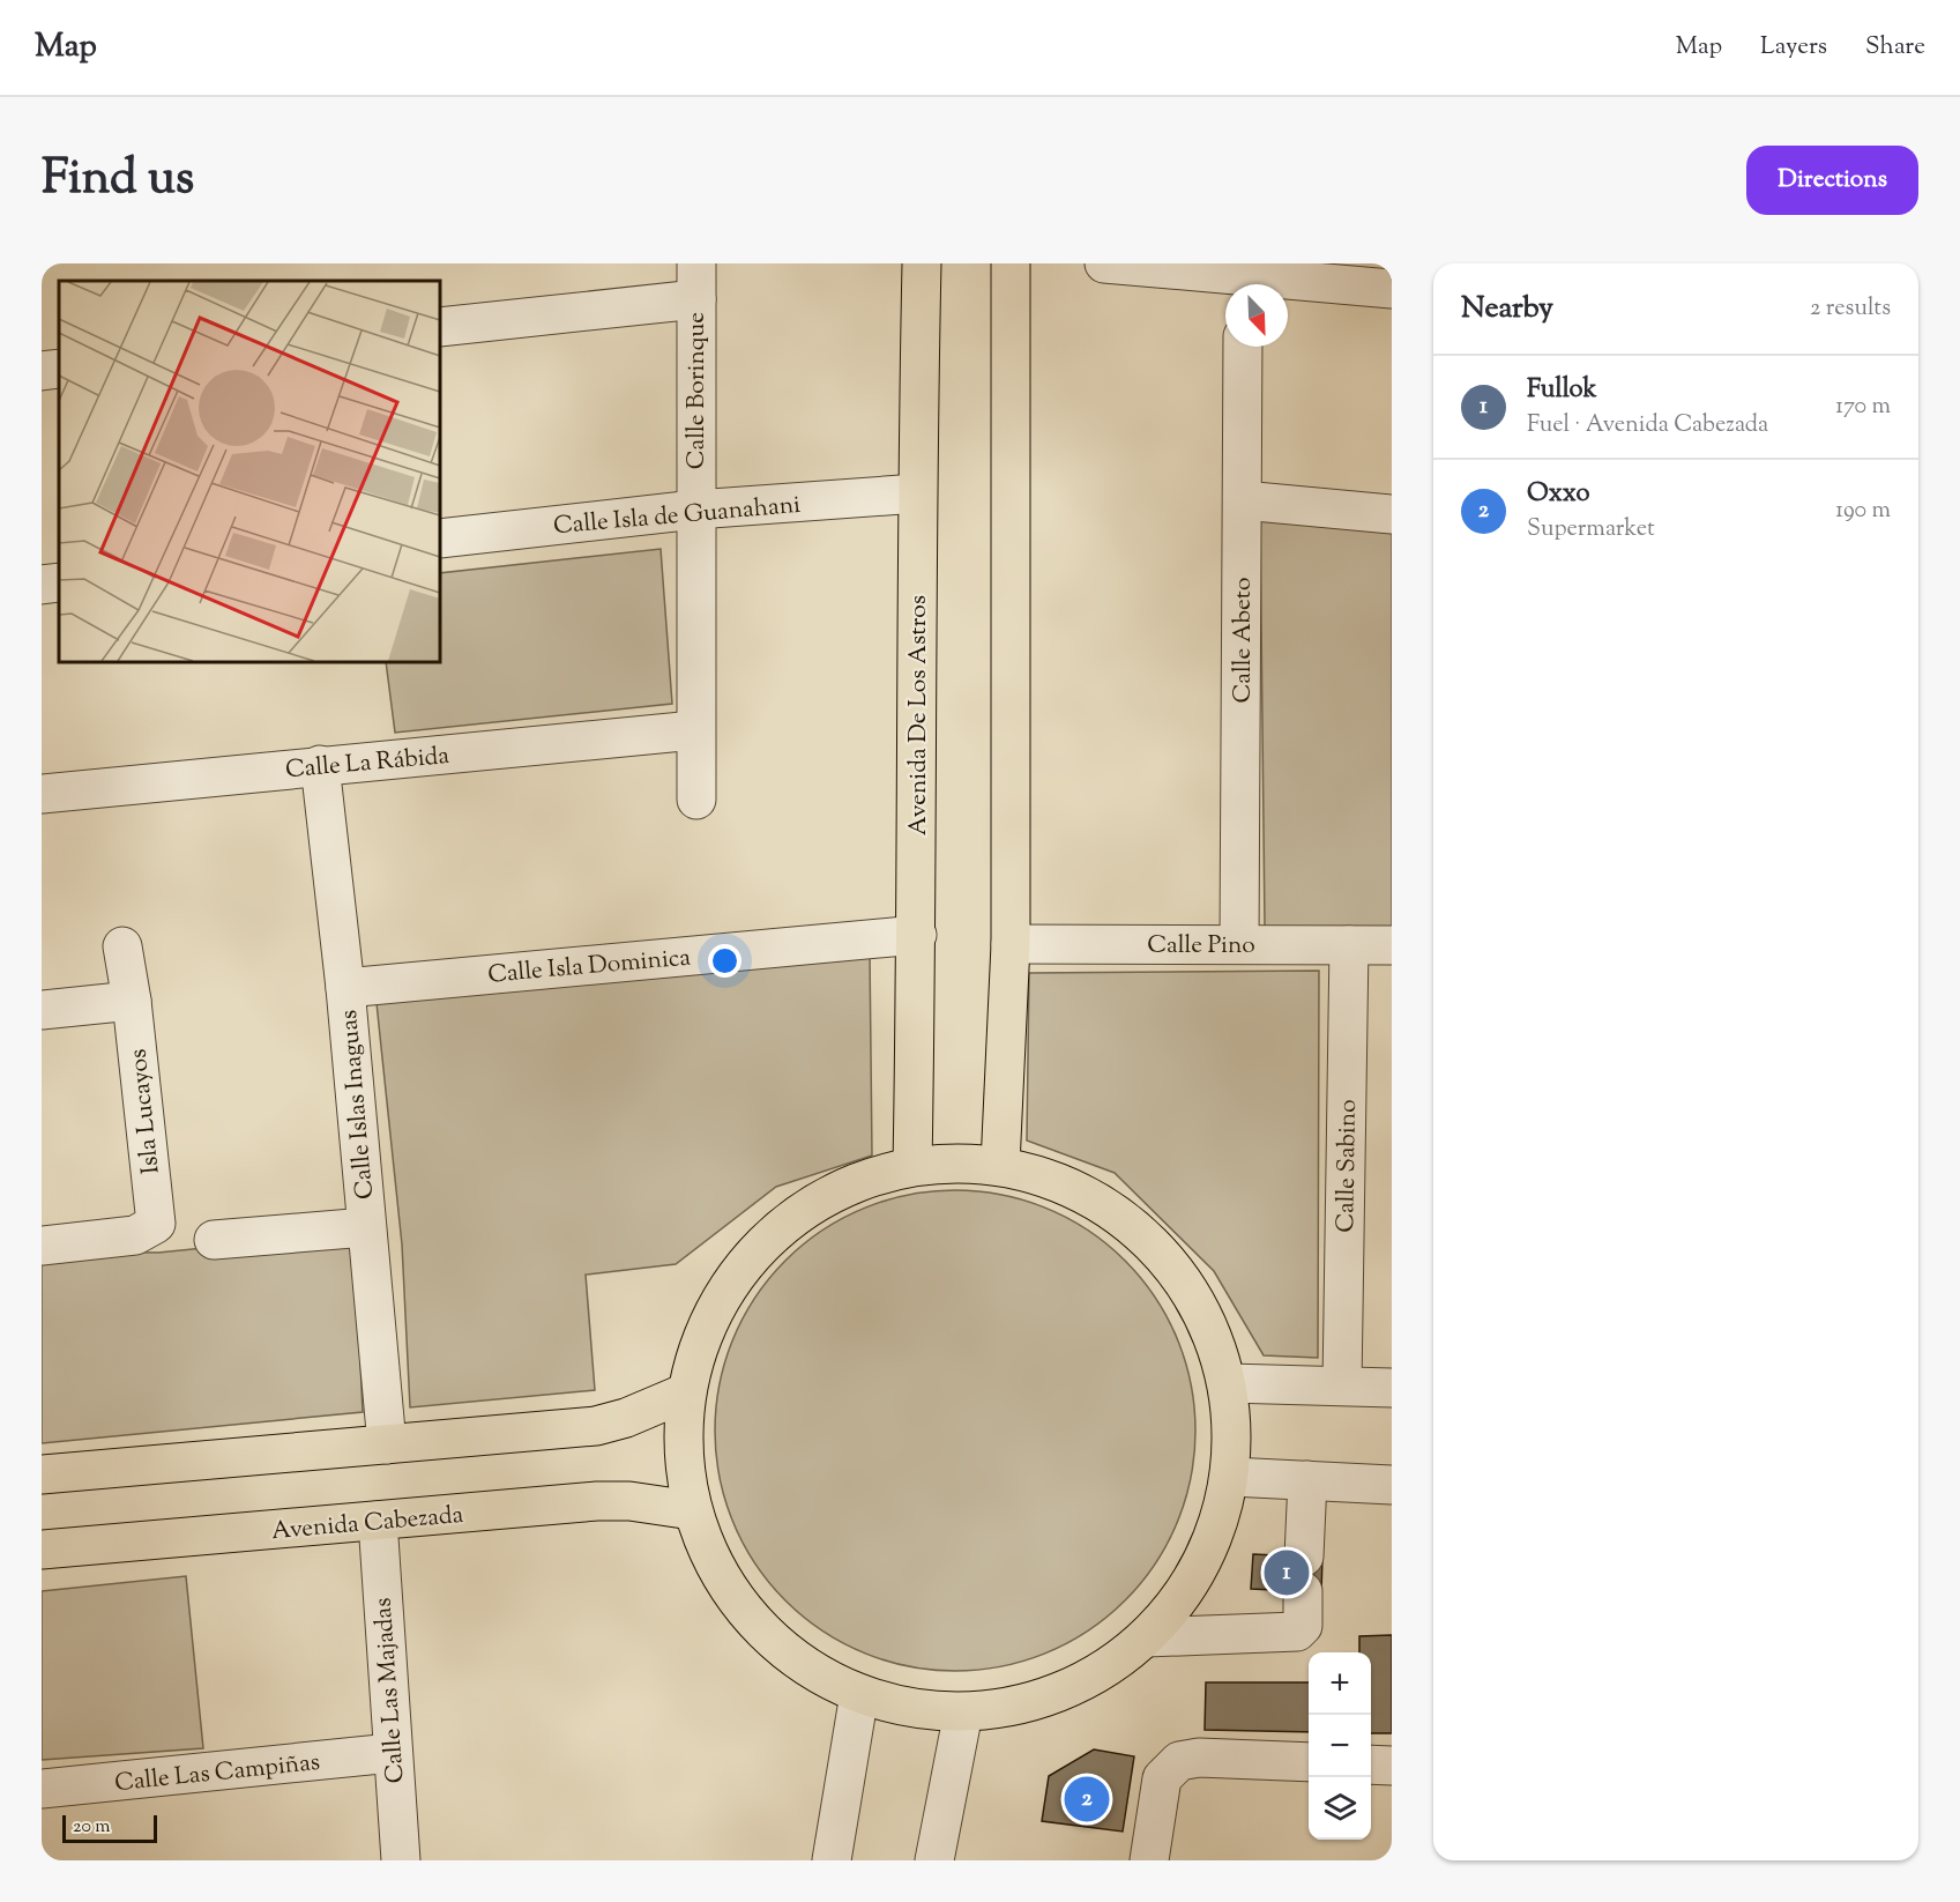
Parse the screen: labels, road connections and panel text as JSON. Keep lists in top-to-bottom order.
{
  "streets": {
    "main road": ["Avenida De Los Astros", "Avenida Cabezada"],
    "street": [
      "Calle Borinque",
      "Calle Isla de Guanahani",
      "Calle Abeto",
      "Calle La Rábida",
      "Calle Pino",
      "Calle Isla Dominica",
      "Calle Islas Inaguas",
      "Isla Lucayos",
      "Calle Sabino",
      "Calle Las Majadas",
      "Calle Las Campiñas"
    ]
  },
  "crossings": [
    ["Calle Borinque", "Calle Isla de Guanahani"],
    ["Calle Borinque", "Calle La Rábida"],
    ["Calle Isla de Guanahani", "Avenida De Los Astros"],
    ["Calle Abeto", "Calle Pino"],
    ["Avenida De Los Astros", "Calle Isla Dominica"],
    ["Calle La Rábida", "Calle Islas Inaguas"],
    ["Calle Pino", "Calle Sabino"],
    ["Calle Isla Dominica", "Calle Islas Inaguas"],
    ["Avenida Cabezada", "Calle Las Majadas"],
    ["Calle Las Majadas", "Calle Las Campiñas"]
  ],
  "scale_bar": "20 m",
  "north": "bottom right",
  "page": {
    "header": "Map",
    "nav": ["Map", "Layers", "Share"],
    "title": "Find us",
    "buttons": "Directions",
    "heading": ["Nearby", "2 results"],
    "list": [
      {
        "mark": "1",
        "name": "Fullok",
        "note": "Fuel · Avenida Cabezada",
        "value": "170 m"
      },
      {
        "mark": "2",
        "name": "Oxxo",
        "note": "Supermarket",
        "value": "190 m"
      }
    ],
    "pins": ["1", "2"],
    "map_buttons": ["+", "−"],
    "scale": "20 m"
  }
}
